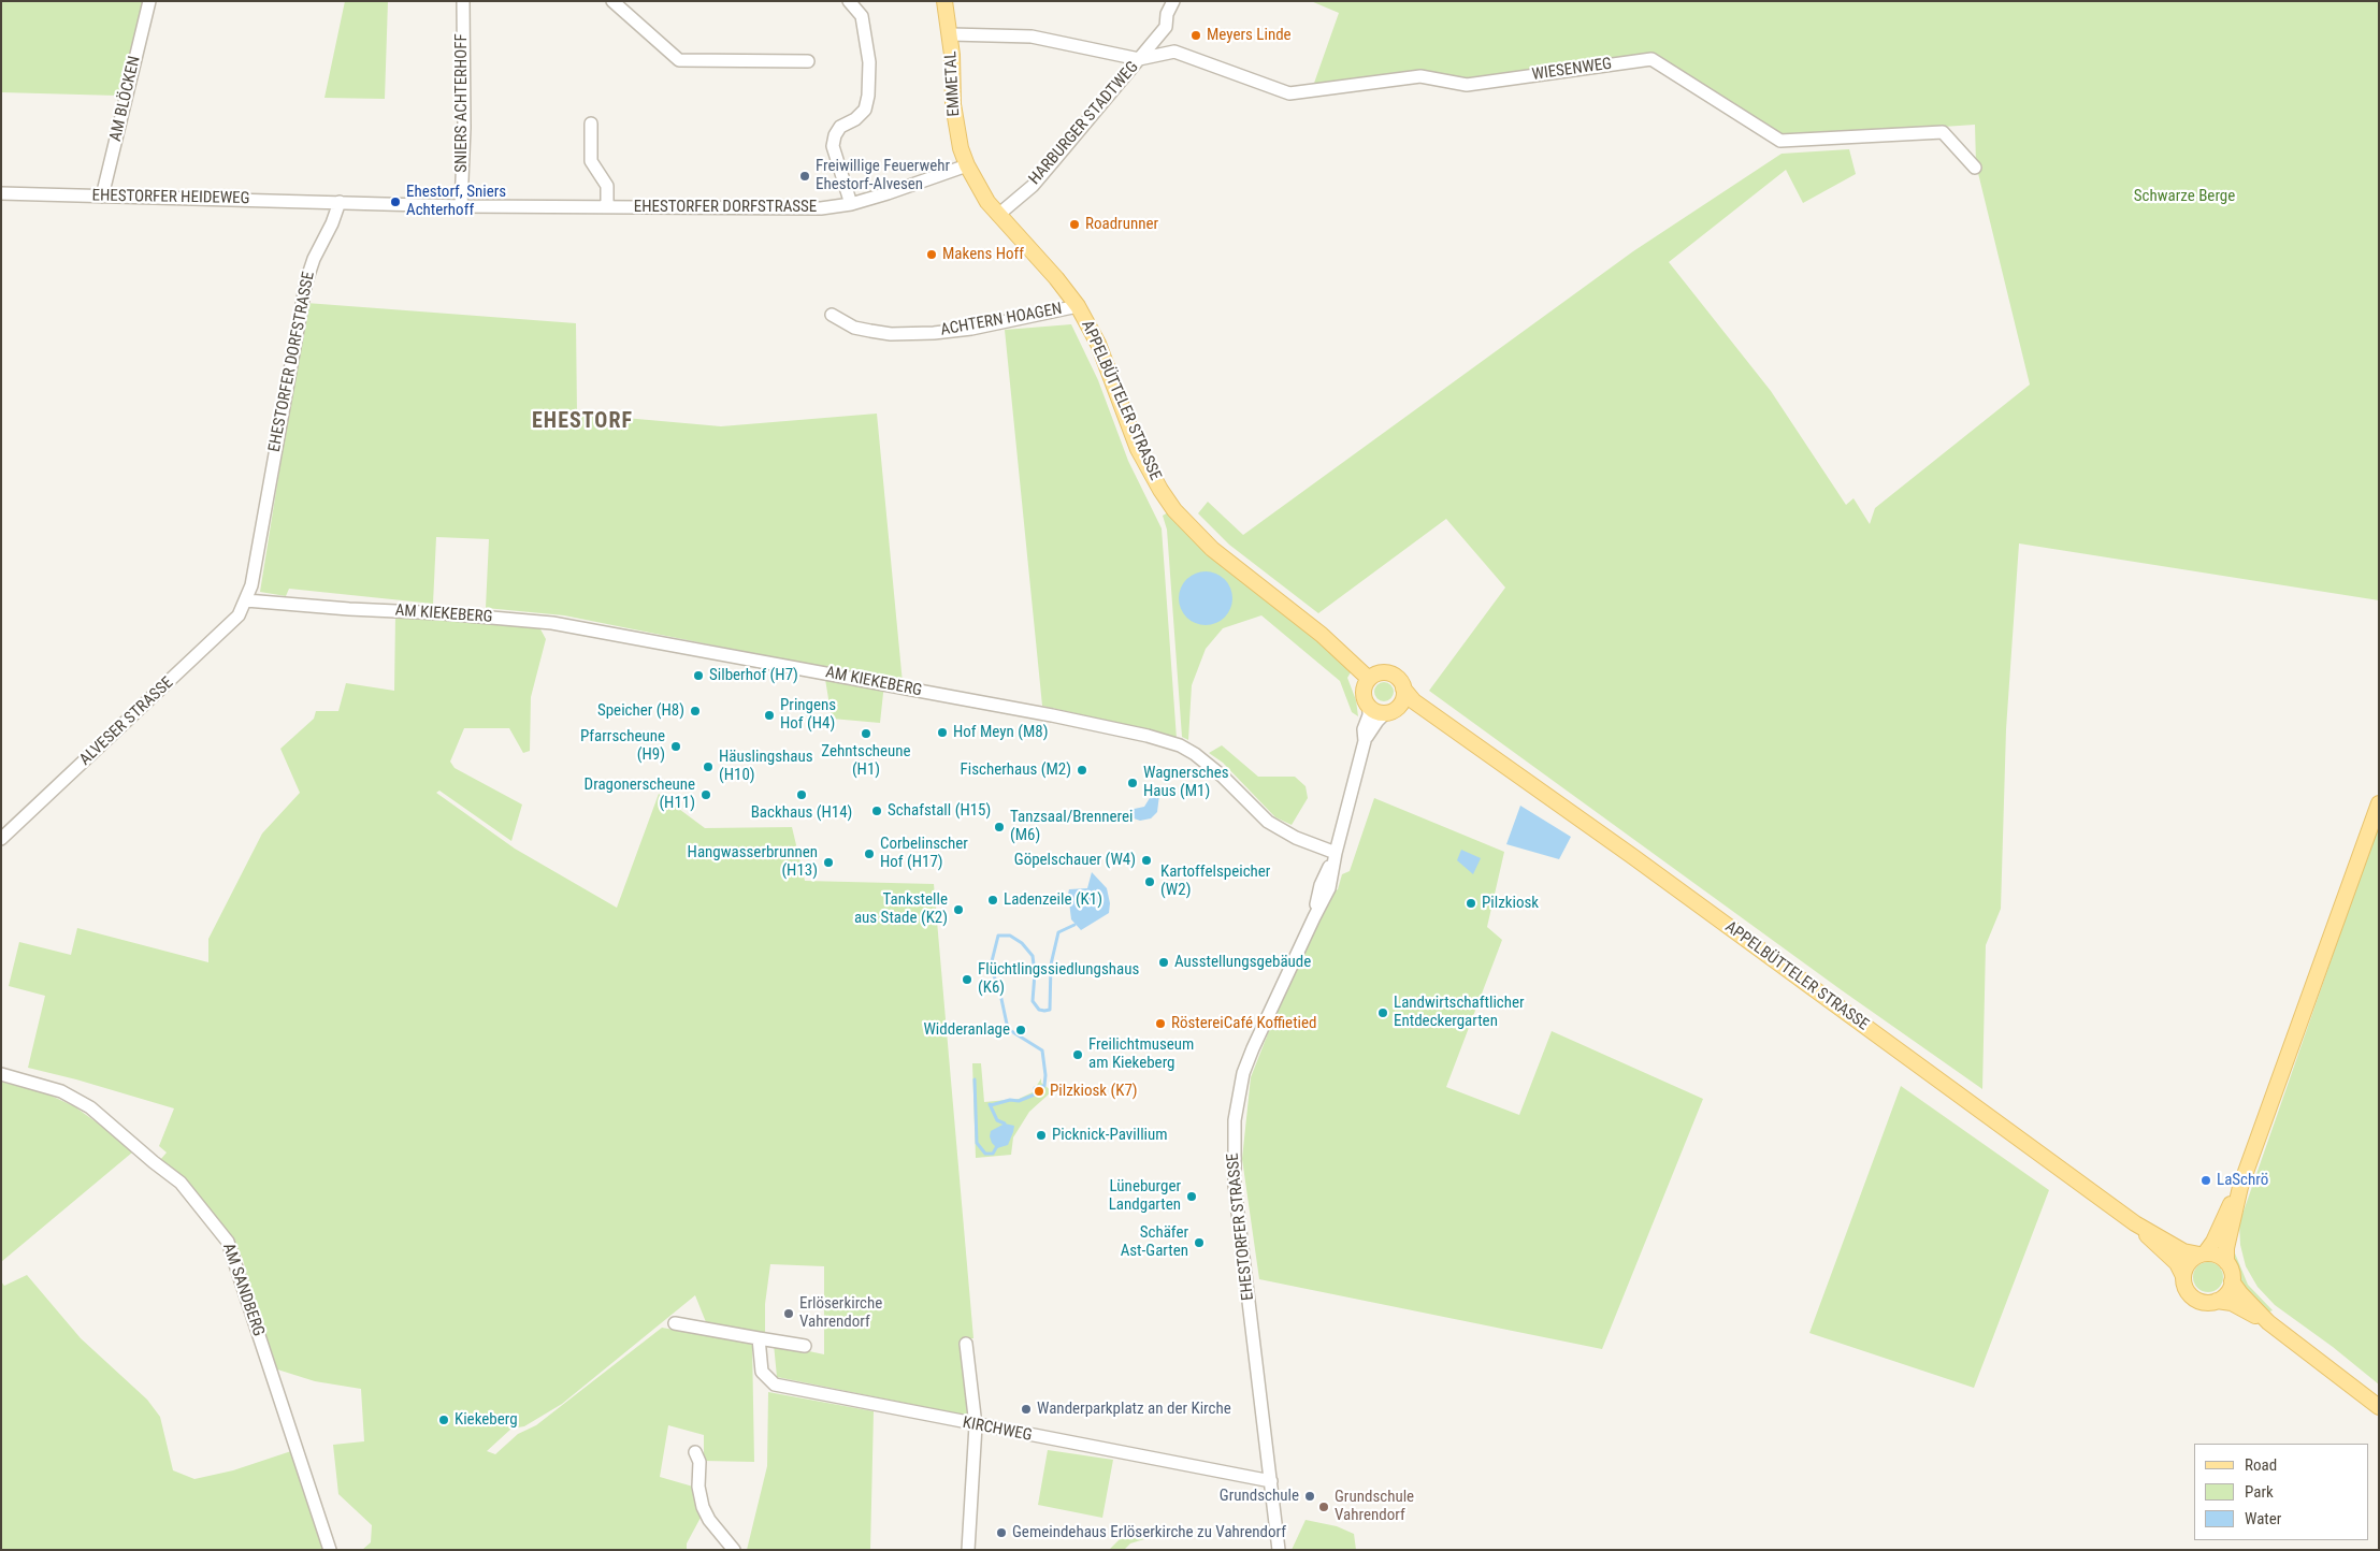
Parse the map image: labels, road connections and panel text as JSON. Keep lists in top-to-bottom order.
{
  "streets": {
    "main road": ["EMMETAL", "APPELBÜTTELER STRASSE"],
    "street": [
      "WIESENWEG",
      "AM BLÖCKEN",
      "SNIERS ACHTERHOFF",
      "HARBURGER STADTWEG",
      "EHESTORFER HEIDEWEG",
      "EHESTORFER DORFSTRASSE",
      "ACHTERN HOAGEN",
      "AM KIEKEBERG",
      "ALVESER STRASSE",
      "EHESTORFER STRASSE",
      "AM SANDBERG",
      "KIRCHWEG"
    ]
  },
  "crossings": [
    ["WIESENWEG", "HARBURGER STADTWEG"],
    ["EMMETAL", "EHESTORFER DORFSTRASSE"],
    ["EMMETAL", "APPELBÜTTELER STRASSE"],
    ["AM BLÖCKEN", "EHESTORFER HEIDEWEG"],
    ["SNIERS ACHTERHOFF", "EHESTORFER DORFSTRASSE"],
    ["HARBURGER STADTWEG", "APPELBÜTTELER STRASSE"],
    ["EHESTORFER HEIDEWEG", "EHESTORFER DORFSTRASSE"],
    ["EHESTORFER DORFSTRASSE", "APPELBÜTTELER STRASSE"],
    ["EHESTORFER DORFSTRASSE", "AM KIEKEBERG"],
    ["EHESTORFER DORFSTRASSE", "ALVESER STRASSE"],
    ["ACHTERN HOAGEN", "APPELBÜTTELER STRASSE"],
    ["APPELBÜTTELER STRASSE", "EHESTORFER STRASSE"],
    ["AM KIEKEBERG", "ALVESER STRASSE"],
    ["AM KIEKEBERG", "EHESTORFER STRASSE"],
    ["EHESTORFER STRASSE", "KIRCHWEG"]
  ],
  "districts": ["EHESTORF"],
  "parks": ["Schwarze Berge"],
  "places": [
    "Meyers Linde",
    "Freiwillige Feuerwehr Ehestorf-Alvesen",
    "Ehestorf, Sniers Achterhoff",
    "Roadrunner",
    "Makens Hoff",
    "Silberhof (H7)",
    "Speicher (H8)",
    "Pringens Hof (H4)",
    "Hof Meyn (M8)",
    "Zehntscheune (H1)",
    "Pfarrscheune (H9)",
    "Häuslingshaus (H10)",
    "Fischerhaus (M2)",
    "Wagnersches Haus (M1)",
    "Dragonerscheune (H11)",
    "Backhaus (H14)",
    "Schafstall (H15)",
    "Tanzsaal/Brennerei (M6)",
    "Corbelinscher Hof (H17)",
    "Göpelschauer (W4)",
    "Hangwasserbrunnen (H13)",
    "Kartoffelspeicher (W2)",
    "Ladenzeile (K1)",
    "Pilzkiosk",
    "Tankstelle aus Stade (K2)",
    "Ausstellungsgebäude",
    "Flüchtlingssiedlungshaus (K6)",
    "Landwirtschaftlicher Entdeckergarten",
    "RöstereiCafé Koffietied",
    "Widderanlage",
    "Freilichtmuseum am Kiekeberg",
    "Pilzkiosk (K7)",
    "Picknick-Pavillium",
    "LaSchrö",
    "Lüneburger Landgarten",
    "Schäfer Ast-Garten",
    "Erlöserkirche Vahrendorf",
    "Wanderparkplatz an der Kirche",
    "Kiekeberg",
    "Grundschule",
    "Grundschule Vahrendorf",
    "Gemeindehaus Erlöserkirche zu Vahrendorf"
  ],
  "legend": ["Road", "Park", "Water"]
}
